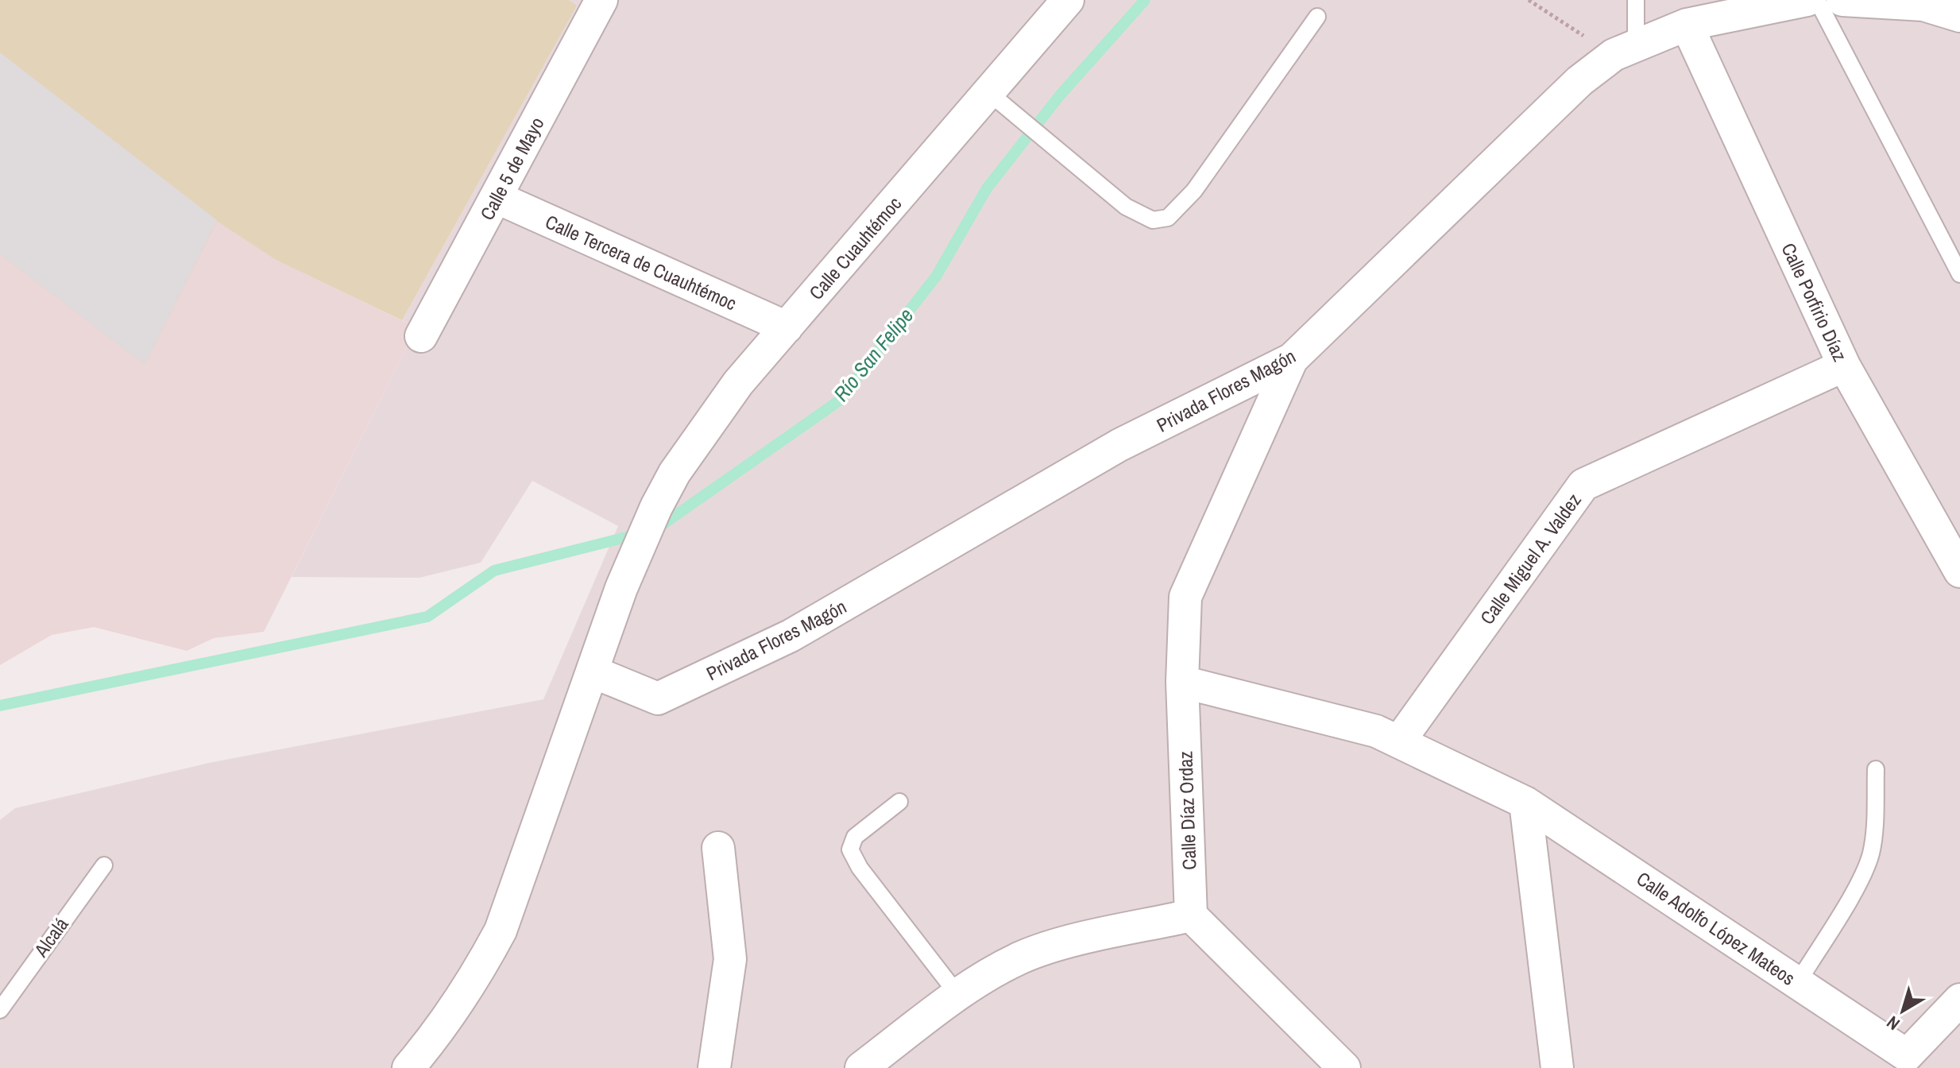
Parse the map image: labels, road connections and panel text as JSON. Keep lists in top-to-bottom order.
{
  "streets": {
    "street": [
      "Calle 5 de Mayo",
      "Calle Cuauhtémoc",
      "Calle Tercera de Cuauhtémoc",
      "Calle Porfirio Díaz",
      "Privada Flores Magón",
      "Calle Miguel A. Valdez",
      "Calle Díaz Ordaz",
      "Calle Adolfo López Mateos"
    ],
    "lane": ["Alcalá"]
  },
  "crossings": [
    ["Calle 5 de Mayo", "Calle Tercera de Cuauhtémoc"],
    ["Calle Cuauhtémoc", "Calle Tercera de Cuauhtémoc"],
    ["Calle Cuauhtémoc", "Privada Flores Magón"],
    ["Calle Porfirio Díaz", "Privada Flores Magón"],
    ["Calle Porfirio Díaz", "Calle Miguel A. Valdez"],
    ["Privada Flores Magón", "Calle Díaz Ordaz"],
    ["Calle Miguel A. Valdez", "Calle Adolfo López Mateos"],
    ["Calle Díaz Ordaz", "Calle Adolfo López Mateos"]
  ],
  "water": ["Río San Felipe"],
  "north": "bottom left"
}
